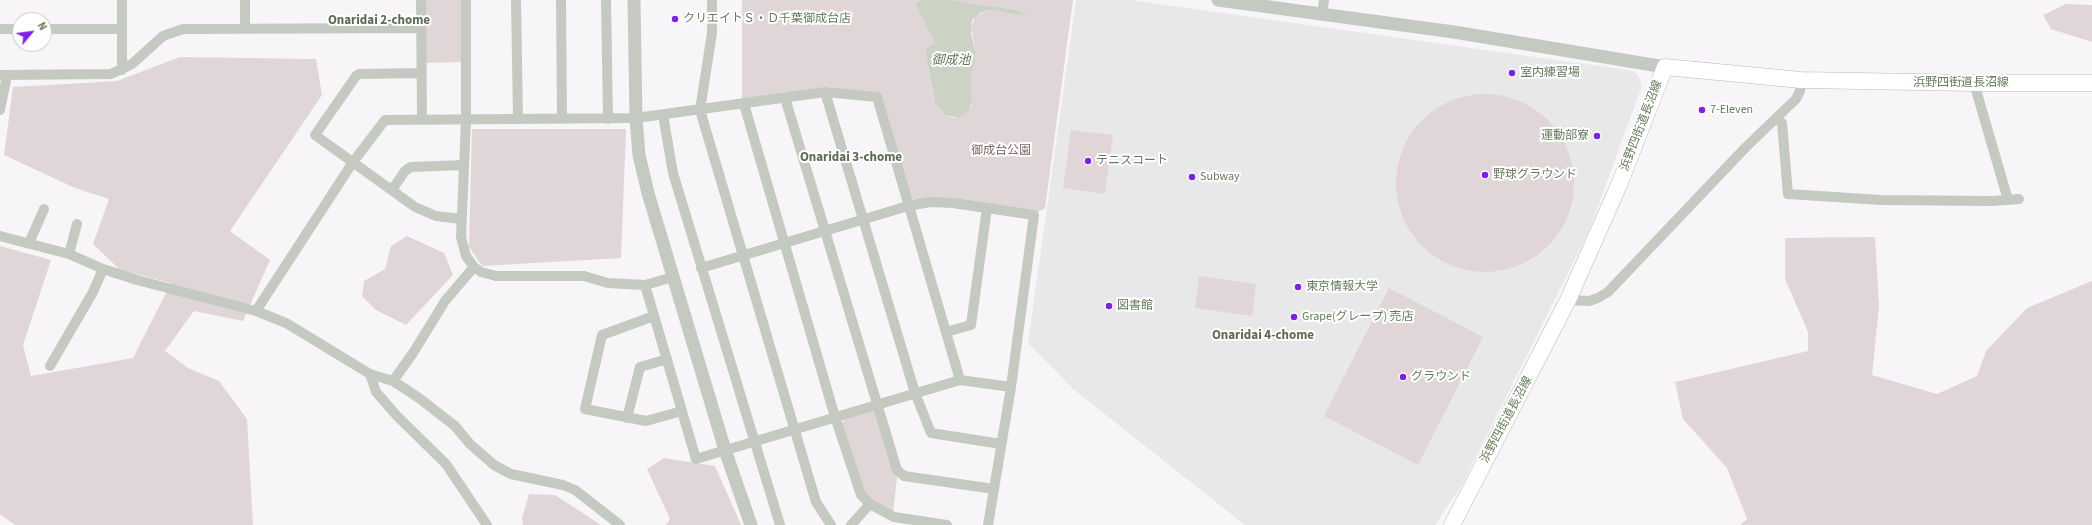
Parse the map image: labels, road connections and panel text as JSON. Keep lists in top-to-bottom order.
{
  "streets": {
    "main road": ["浜野四街道長沼線"]
  },
  "districts": ["Onaridai 2-chome", "Onaridai 3-chome", "Onaridai 4-chome"],
  "water": ["御成池"],
  "parks": ["御成台公園"],
  "places": [
    "クリエイトＳ・Ｄ千葉御成台店",
    "室内練習場",
    "7-Eleven",
    "運動部寮",
    "テニスコート",
    "野球グラウンド",
    "Subway",
    "東京情報大学",
    "図書館",
    "Grape(グレープ) 売店",
    "グラウンド"
  ],
  "north": "top right"
}
